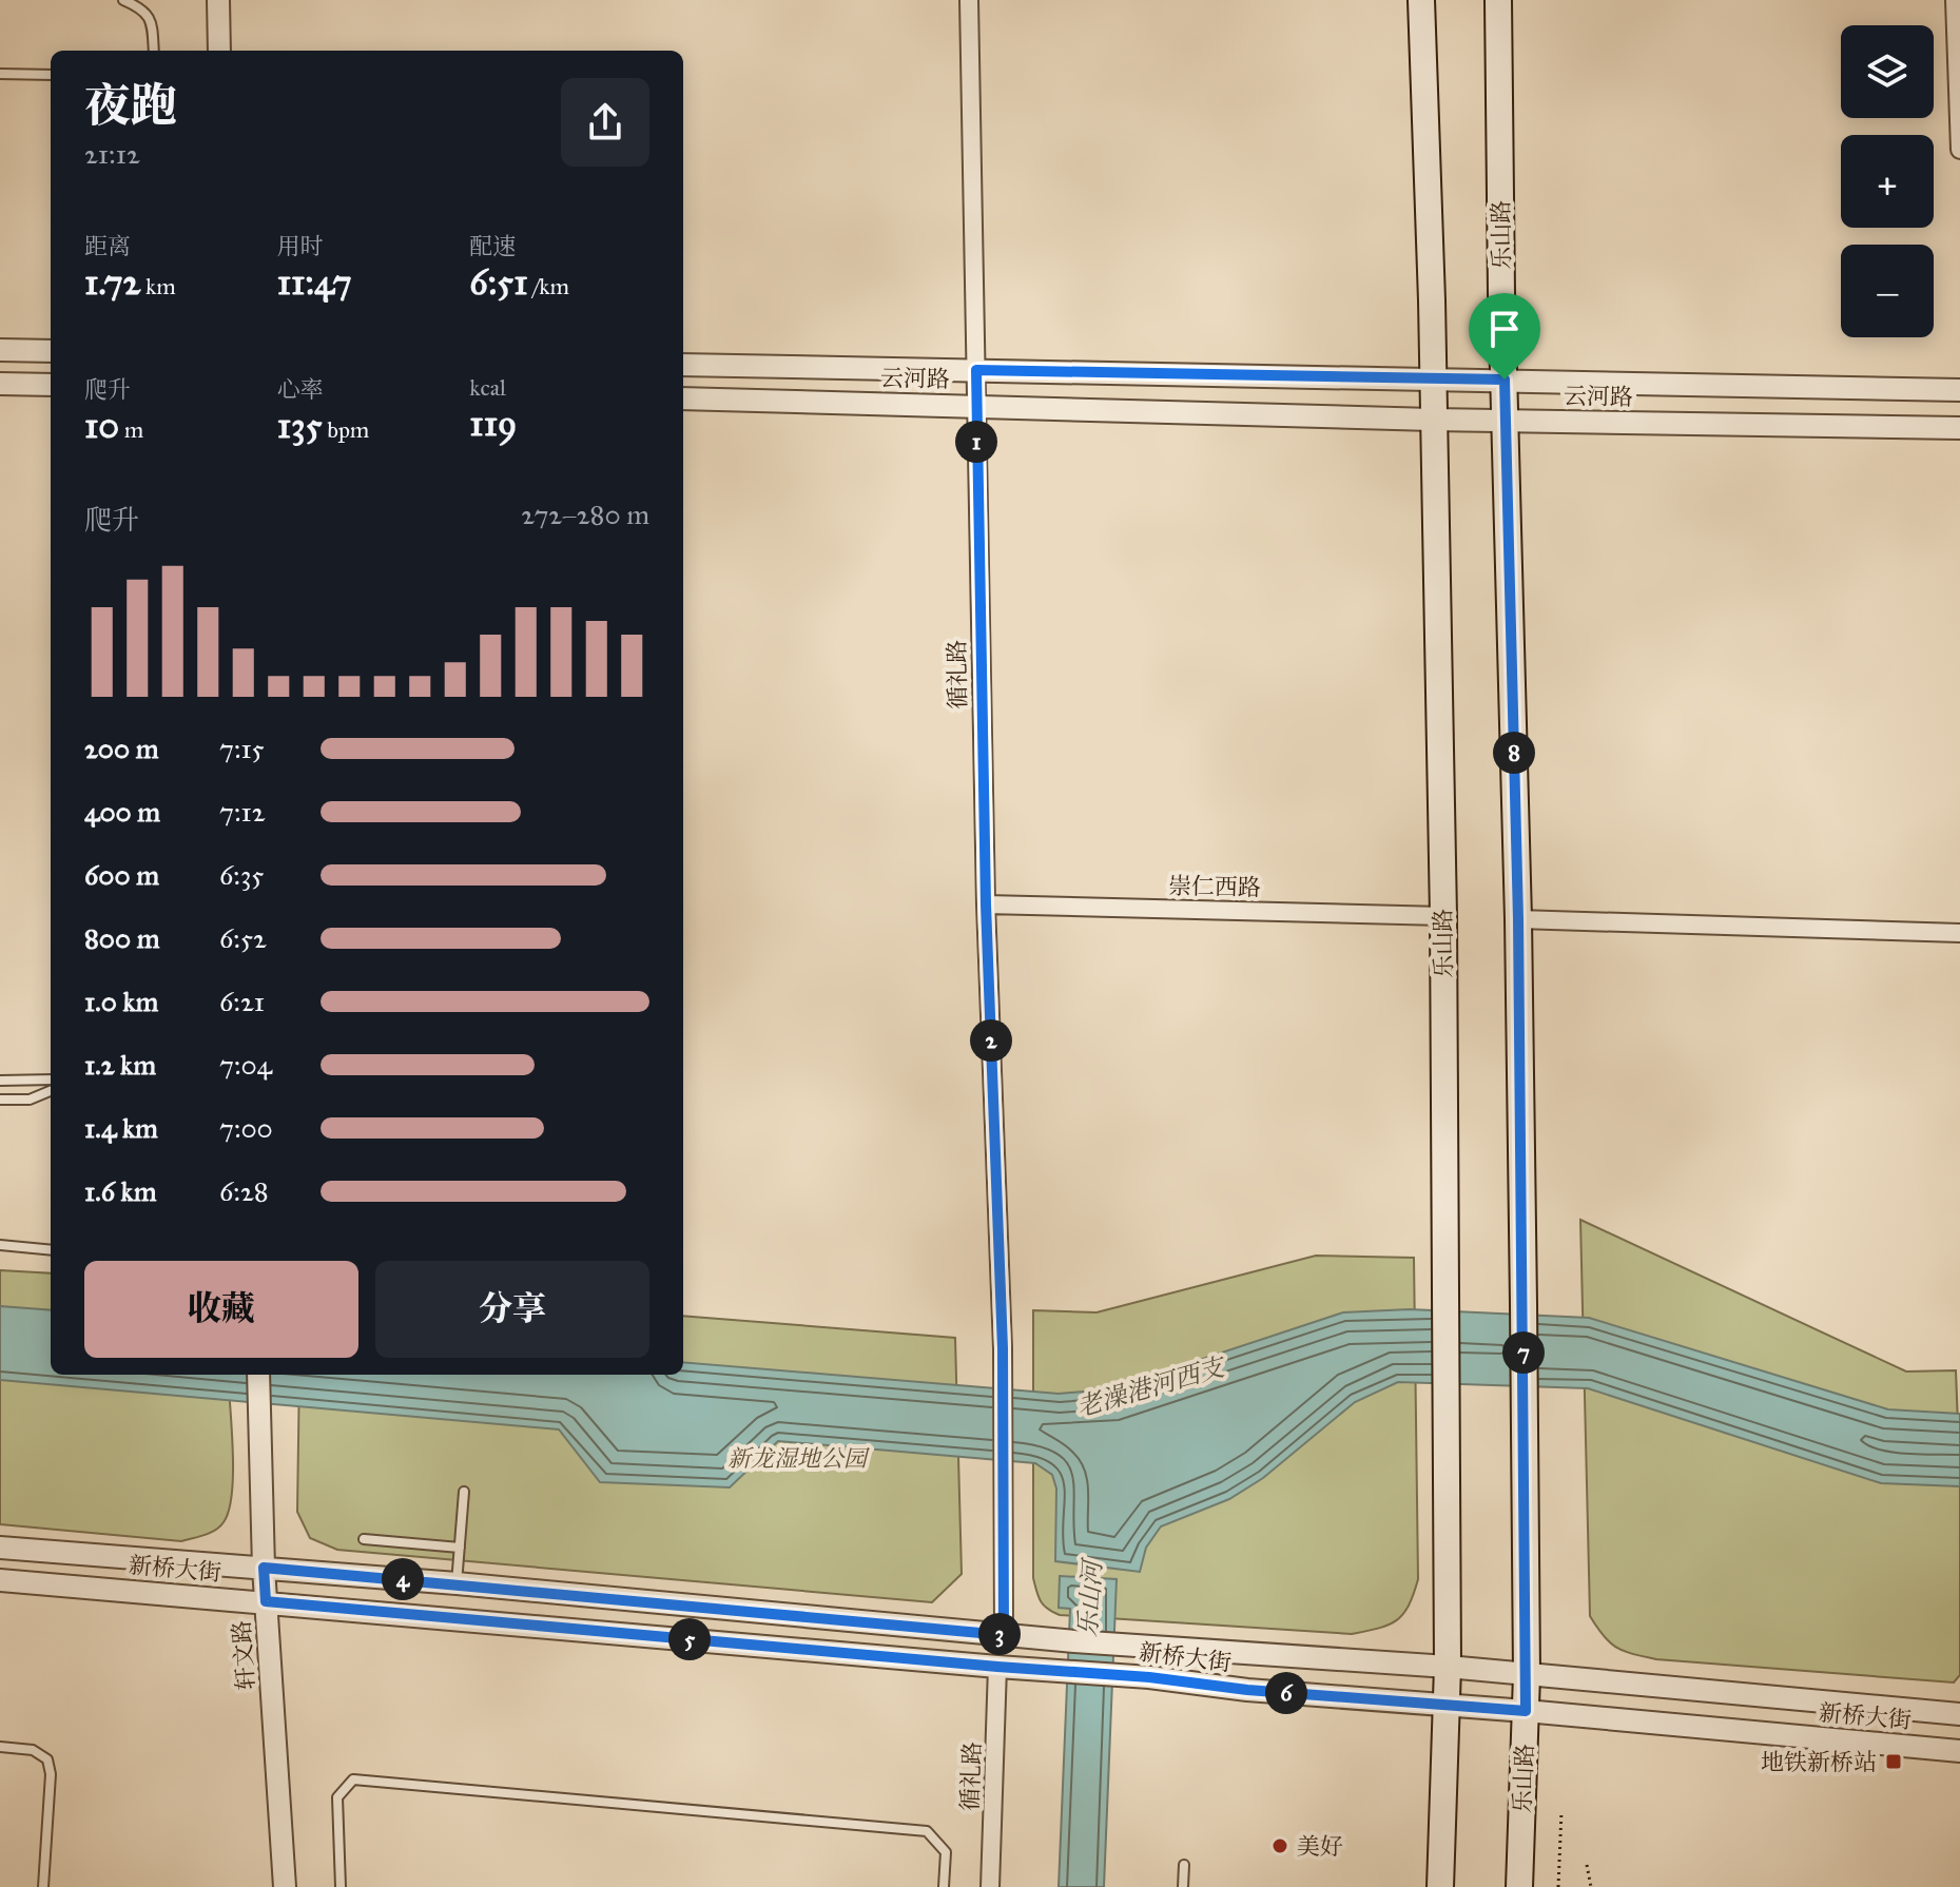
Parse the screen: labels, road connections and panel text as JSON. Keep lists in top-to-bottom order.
{
  "streets": {
    "main road": ["乐山路"],
    "street": [
      "云河路",
      "循礼路",
      "崇仁西路",
      "新桥大街",
      "轩文路"
    ]
  },
  "crossings": [
    ["乐山路", "云河路"],
    ["乐山路", "崇仁西路"],
    ["乐山路", "新桥大街"],
    ["云河路", "循礼路"],
    ["循礼路", "崇仁西路"],
    ["循礼路", "新桥大街"],
    ["新桥大街", "轩文路"]
  ],
  "water": ["老澡港河西支", "乐山河"],
  "parks": ["新龙湿地公园"],
  "places": {
    "transit": ["地铁新桥站"],
    "other": ["美好"]
  },
  "page": {
    "map_buttons": ["+", "−"],
    "heading": ["夜跑", "21:12"],
    "stats": [
      ["距离", "1.72 km"],
      ["用时", "11:47"],
      ["配速", "6:51 /km"],
      ["爬升", "10 m"],
      ["心率", "135 bpm"],
      ["kcal", "119"]
    ],
    "pins": [
      "1",
      "8",
      "2",
      "7",
      "4",
      "3",
      "5",
      "6"
    ],
    "chart": ["爬升", "272–280 m"],
    "list": [
      {
        "name": "200 m",
        "note": "7:15"
      },
      {
        "name": "400 m",
        "note": "7:12"
      },
      {
        "name": "600 m",
        "note": "6:35"
      },
      {
        "name": "800 m",
        "note": "6:52"
      },
      {
        "name": "1.0 km",
        "note": "6:21"
      },
      {
        "name": "1.2 km",
        "note": "7:04"
      },
      {
        "name": "1.4 km",
        "note": "7:00"
      },
      {
        "name": "1.6 km",
        "note": "6:28"
      }
    ],
    "buttons": ["收藏", "分享"]
  }
}
